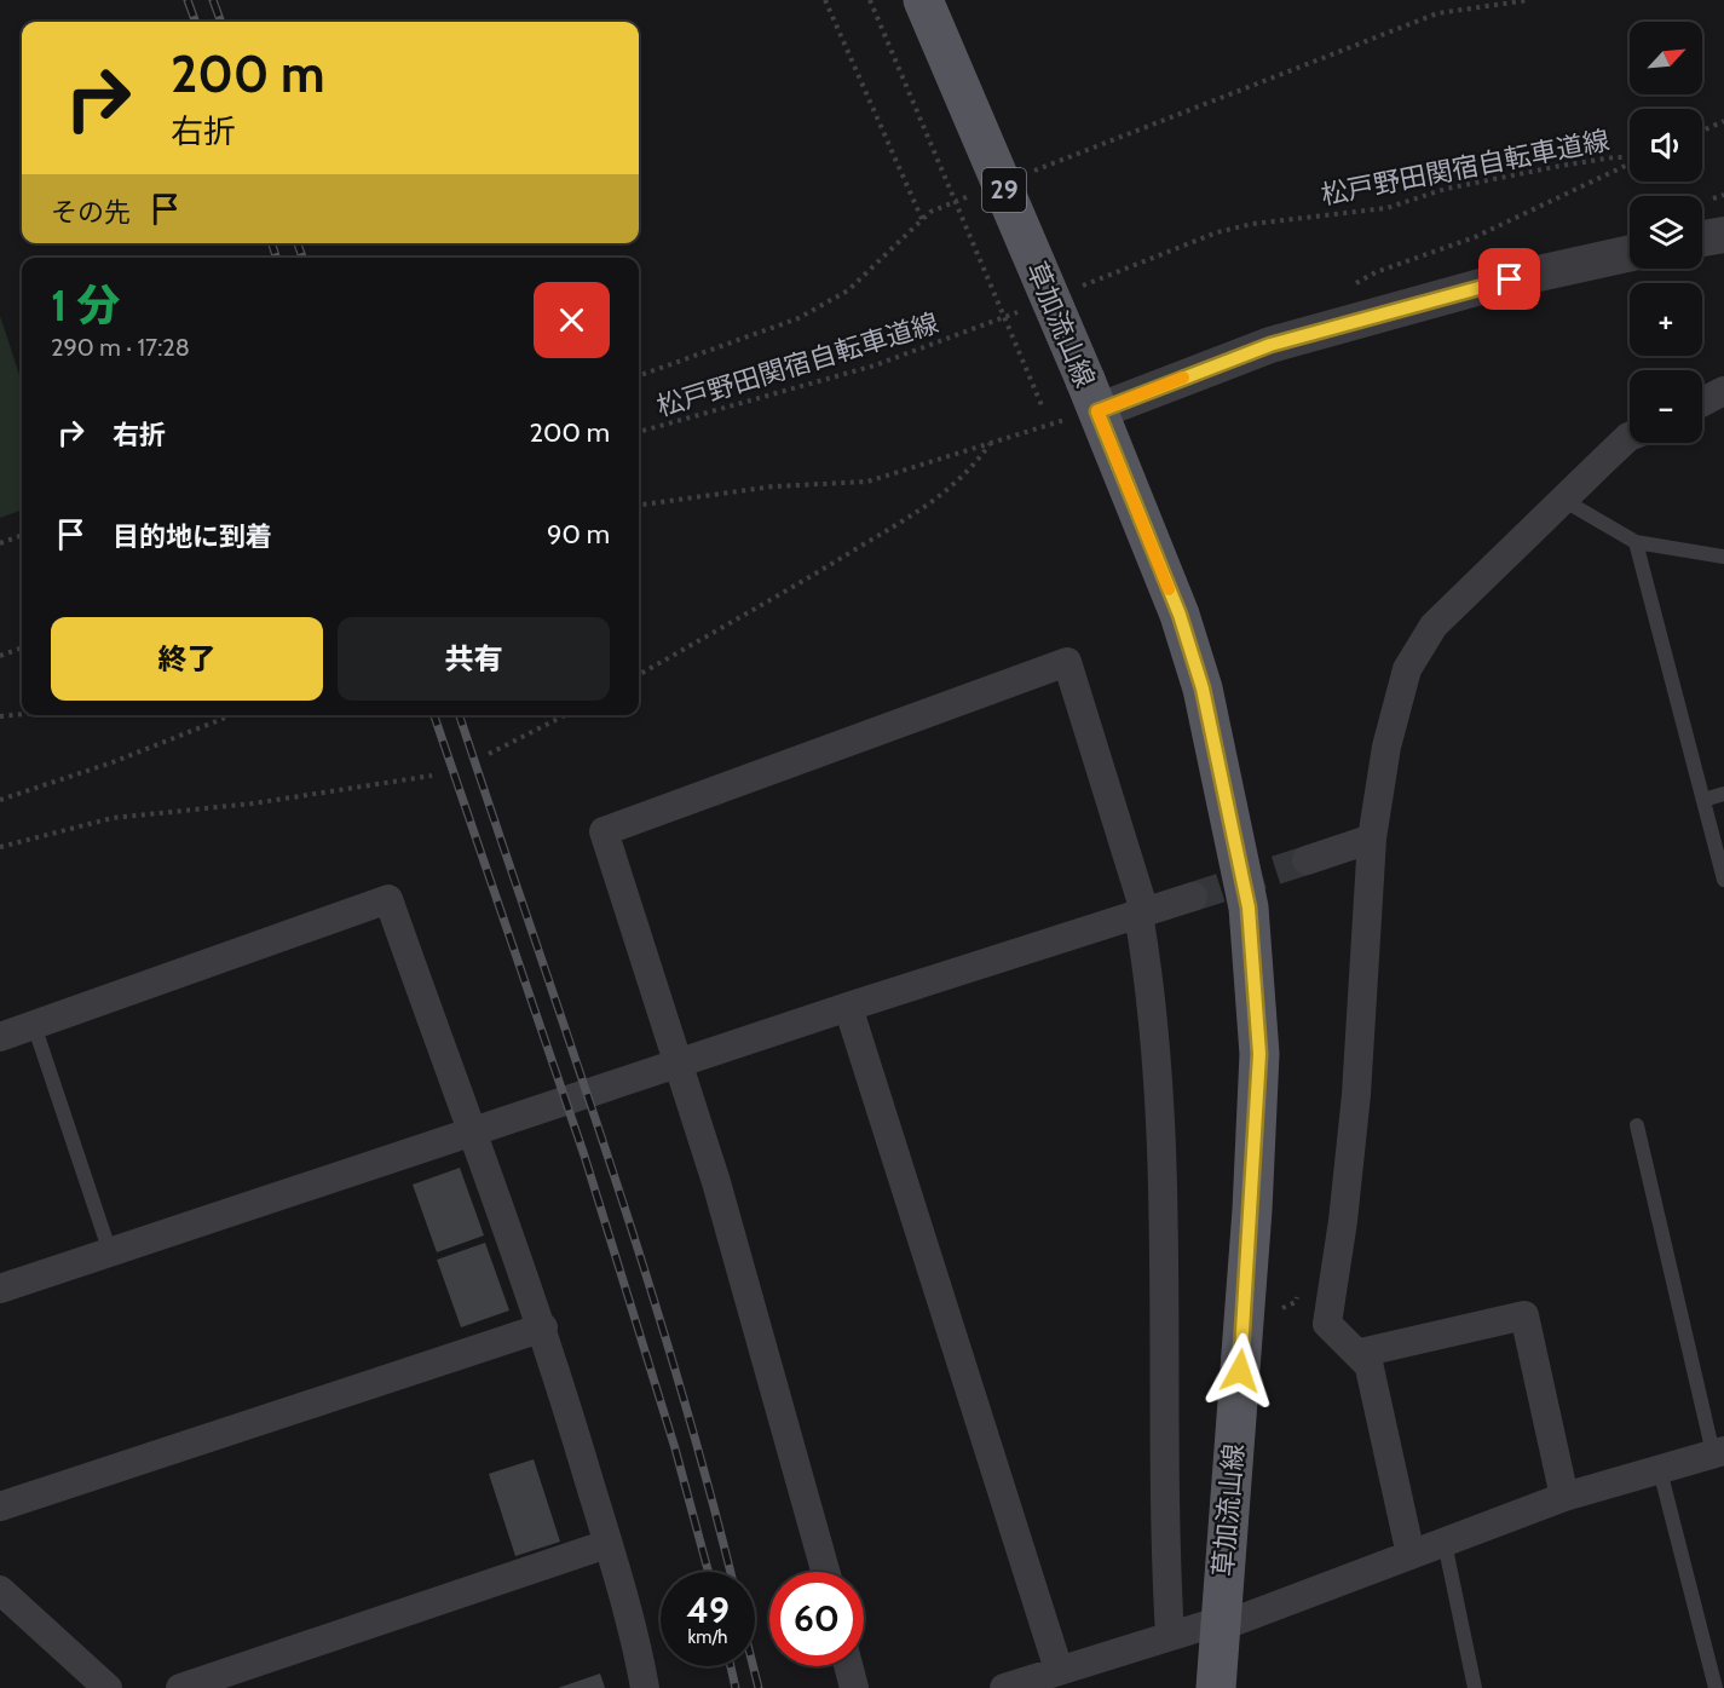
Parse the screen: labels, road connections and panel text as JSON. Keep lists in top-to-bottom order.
{
  "streets": {
    "main road": ["29", "草加流山線"],
    "path": ["松戸野田関宿自転車道線"]
  },
  "north": "top right",
  "page": {
    "map_buttons": ["+", "−"],
    "turn": ["200 m", "右折"],
    "then": "その先",
    "heading": ["1 分", "290 m · 17:28"],
    "list": [
      {
        "name": "右折",
        "value": "200 m"
      },
      {
        "name": "目的地に到着",
        "value": "90 m"
      }
    ],
    "buttons": ["終了", "共有"],
    "speed": "49 km/h",
    "limit": "60"
  }
}
